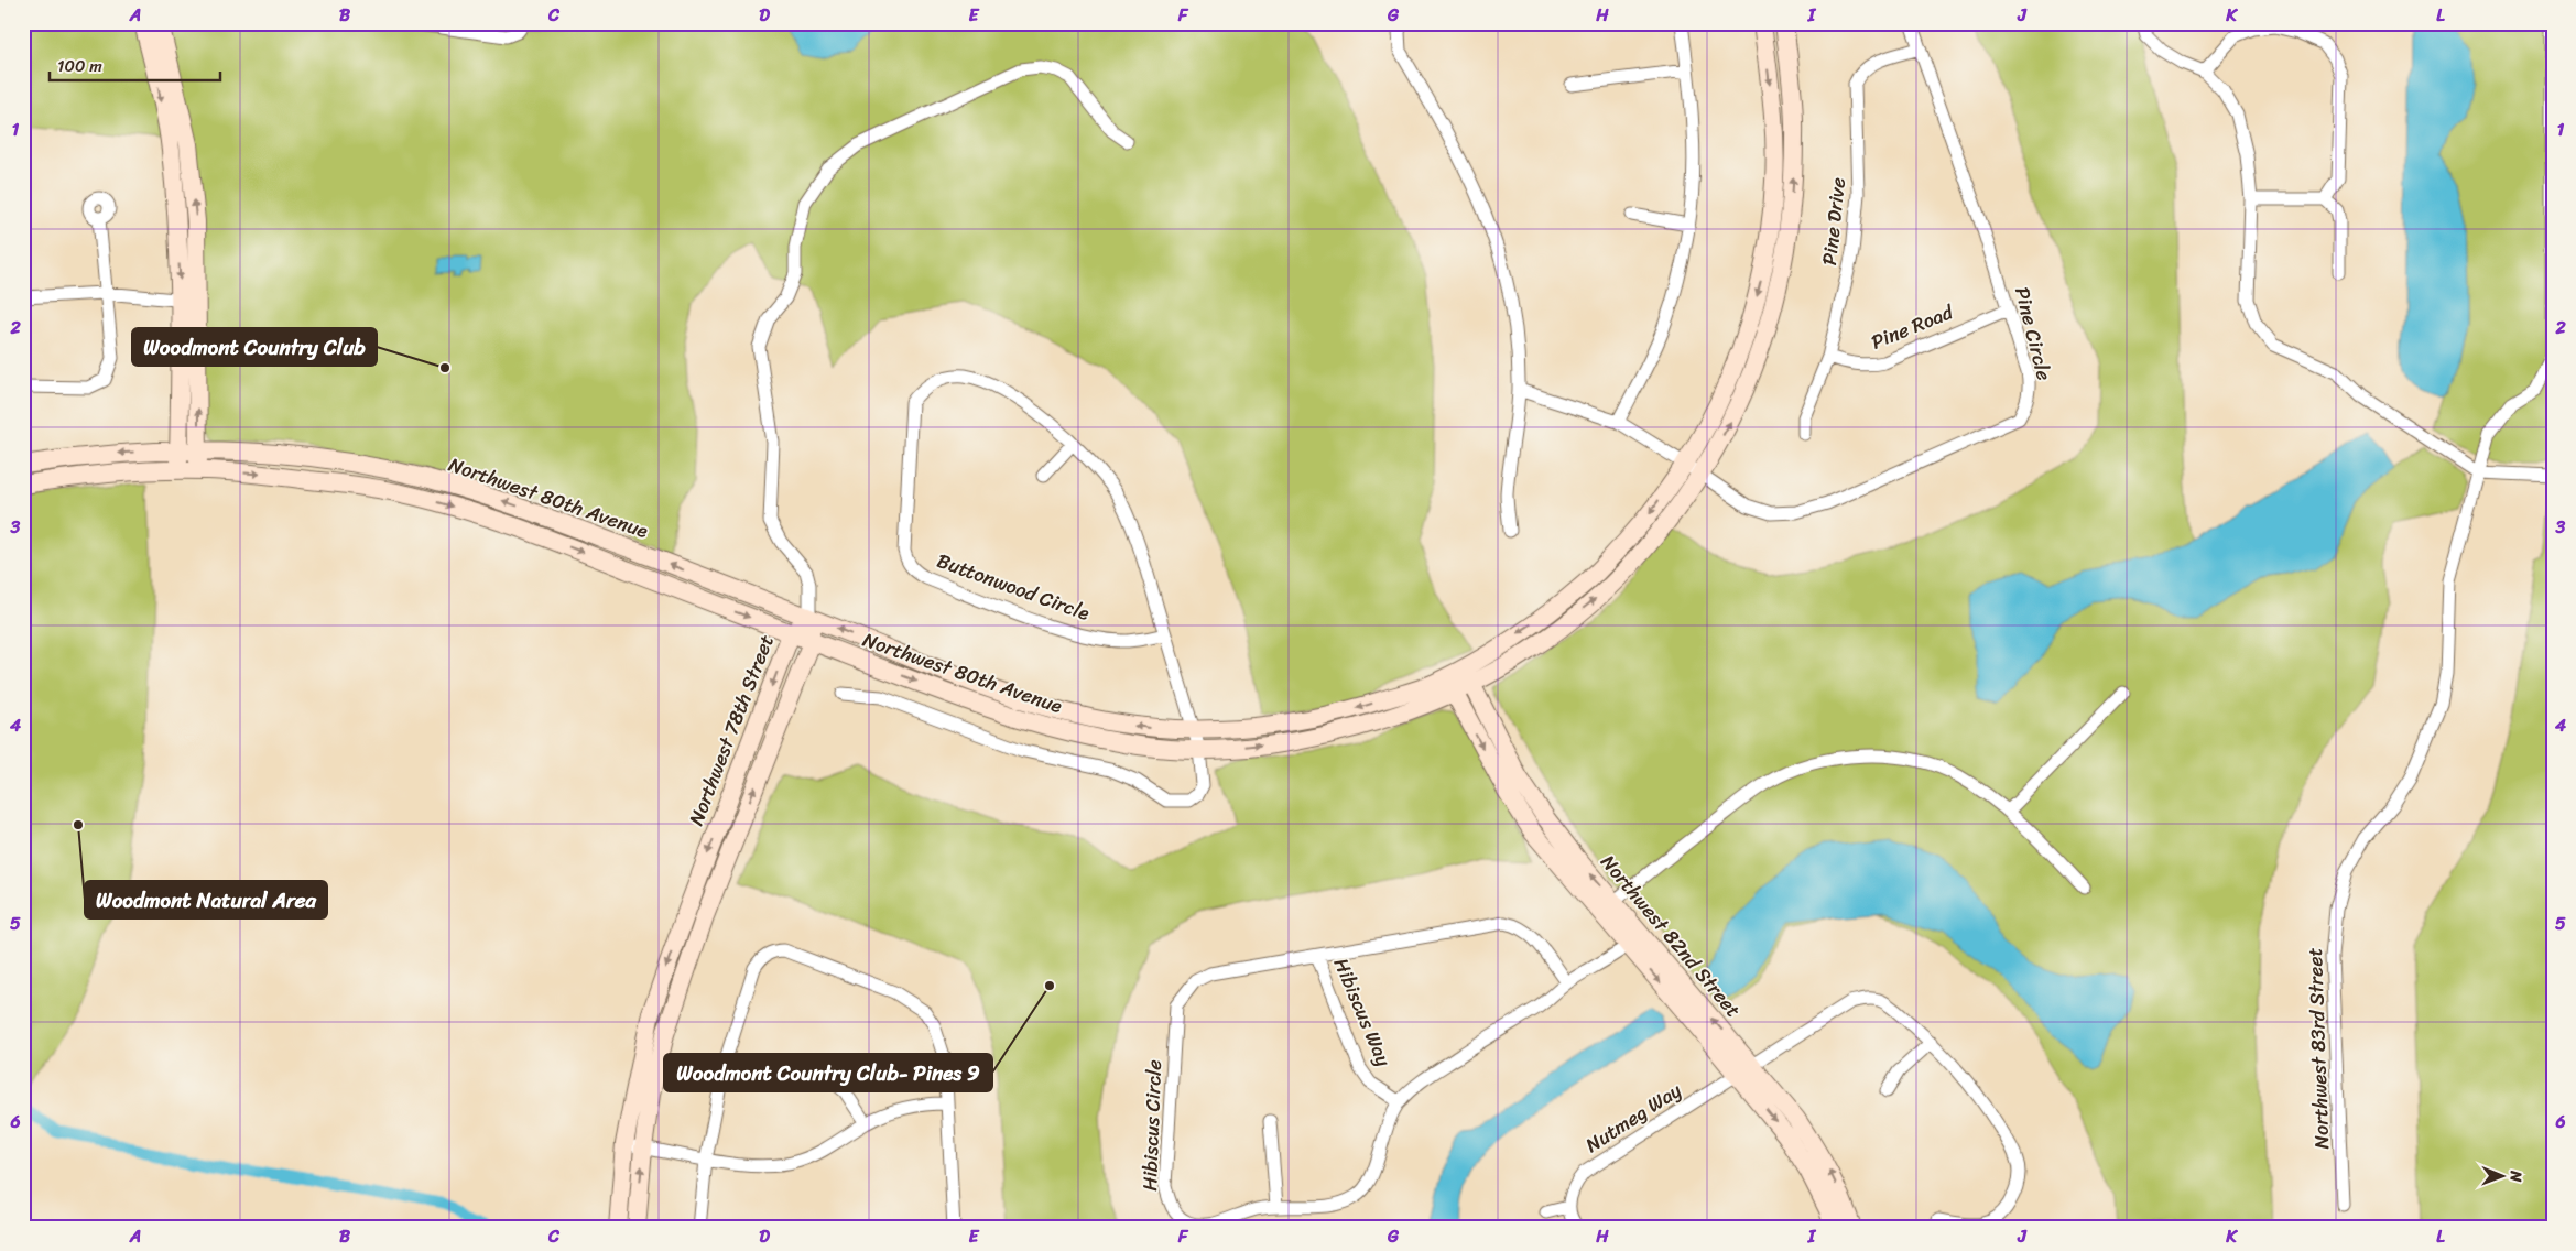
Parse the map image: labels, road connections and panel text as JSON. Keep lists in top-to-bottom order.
{
  "streets": {
    "street": [
      "Pine Drive",
      "Pine Road",
      "Pine Circle",
      "Northwest 80th Avenue",
      "Buttonwood Circle",
      "Northwest 78th Street",
      "Northwest 82nd Street",
      "Hibiscus Way",
      "Northwest 83rd Street",
      "Nutmeg Way",
      "Hibiscus Circle"
    ]
  },
  "crossings": [
    ["Pine Drive", "Pine Road"],
    ["Pine Drive", "Pine Circle"],
    ["Pine Road", "Pine Circle"],
    ["Pine Circle", "Northwest 80th Avenue"],
    ["Northwest 80th Avenue", "Buttonwood Circle"],
    ["Northwest 80th Avenue", "Northwest 78th Street"],
    ["Northwest 80th Avenue", "Northwest 82nd Street"],
    ["Northwest 82nd Street", "Nutmeg Way"],
    ["Northwest 82nd Street", "Hibiscus Circle"],
    ["Hibiscus Way", "Hibiscus Circle"]
  ],
  "places": ["Woodmont Country Club", "Woodmont Natural Area", "Woodmont Country Club- Pines 9"],
  "scale_bar": "100 m",
  "north": "right",
  "grid": {
    "columns": [
      "A",
      "B",
      "C",
      "D",
      "E",
      "F",
      "G",
      "H",
      "I",
      "J",
      "K",
      "L"
    ],
    "rows": [
      "1",
      "2",
      "3",
      "4",
      "5",
      "6"
    ]
  }
}
